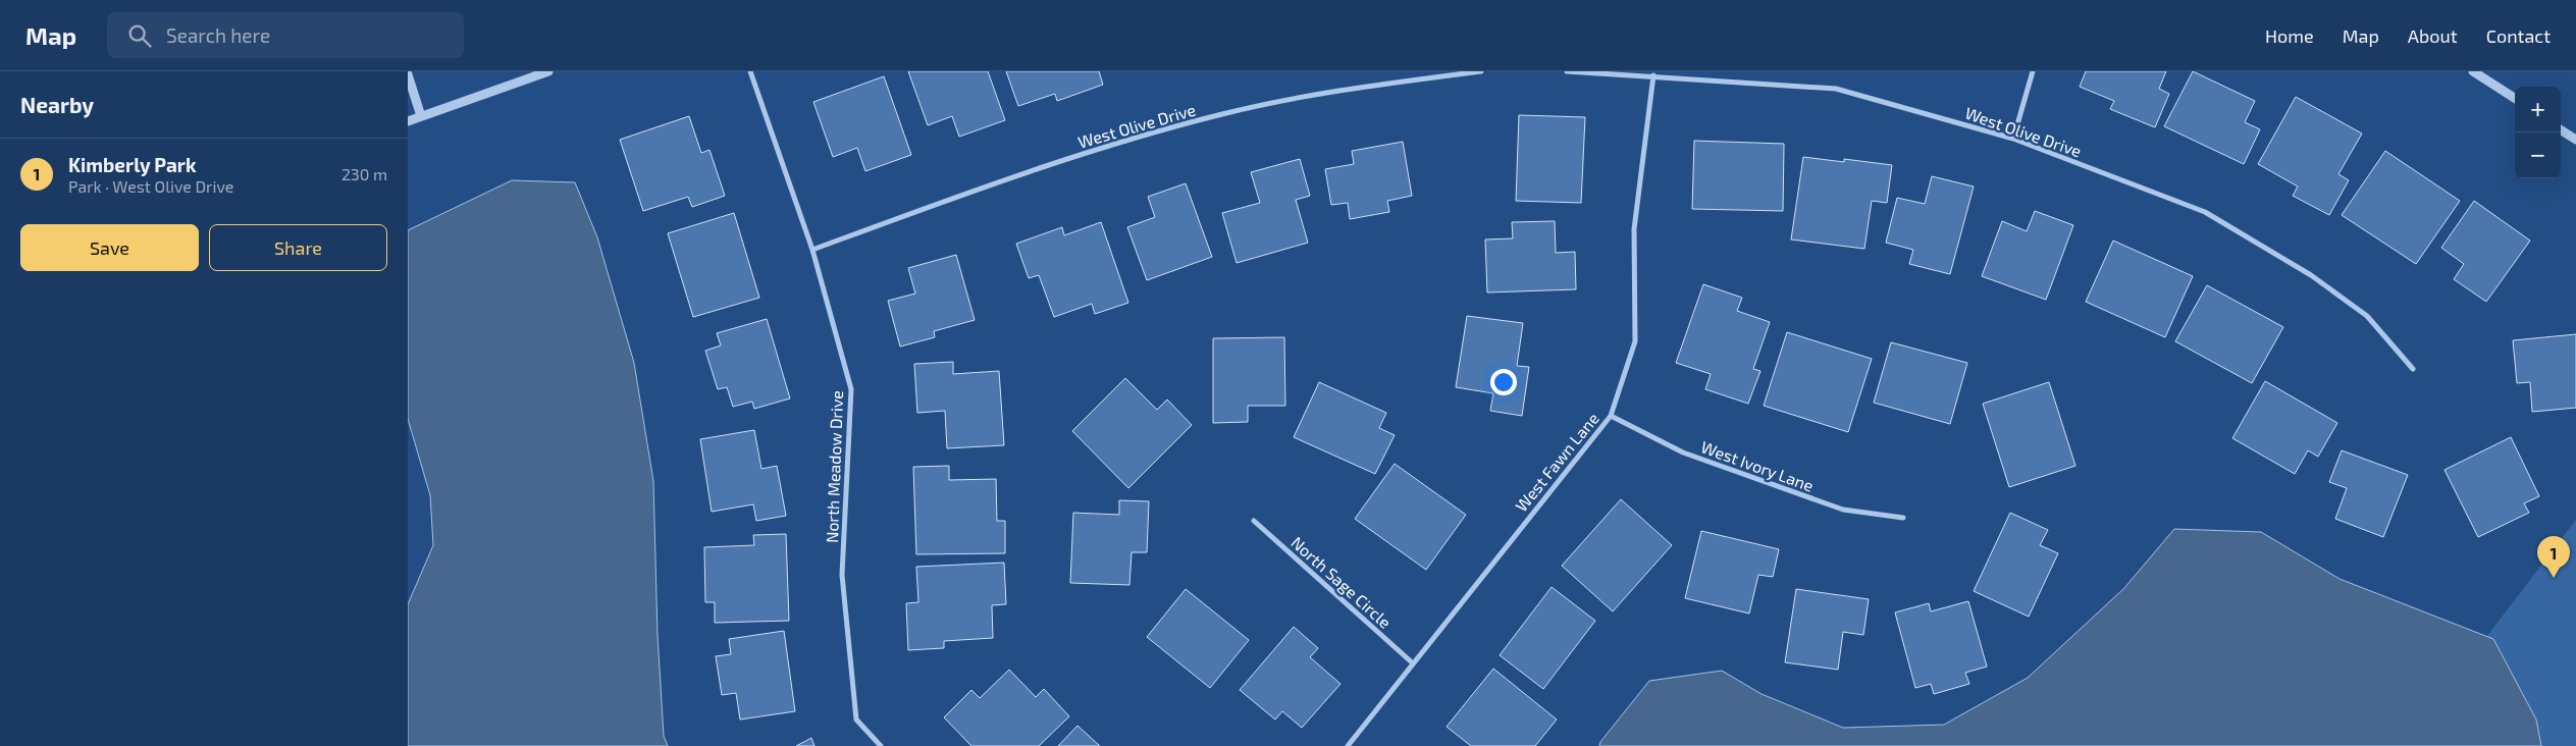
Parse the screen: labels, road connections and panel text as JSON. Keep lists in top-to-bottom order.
{
  "streets": {
    "street": [
      "West Olive Drive",
      "West Fawn Lane",
      "West Ivory Lane",
      "North Meadow Drive",
      "North Sage Circle"
    ]
  },
  "crossings": [
    ["West Olive Drive", "West Fawn Lane"],
    ["West Olive Drive", "North Meadow Drive"],
    ["West Fawn Lane", "West Ivory Lane"],
    ["West Fawn Lane", "North Sage Circle"]
  ],
  "page": {
    "header": "Map",
    "search": "Search here",
    "nav": [
      "Home",
      "Map",
      "About",
      "Contact"
    ],
    "heading": "Nearby",
    "map_buttons": ["+", "−"],
    "list": [
      {
        "mark": "1",
        "name": "Kimberly Park",
        "note": "Park · West Olive Drive",
        "value": "230 m"
      }
    ],
    "buttons": ["Save", "Share"],
    "pins": "1"
  }
}
